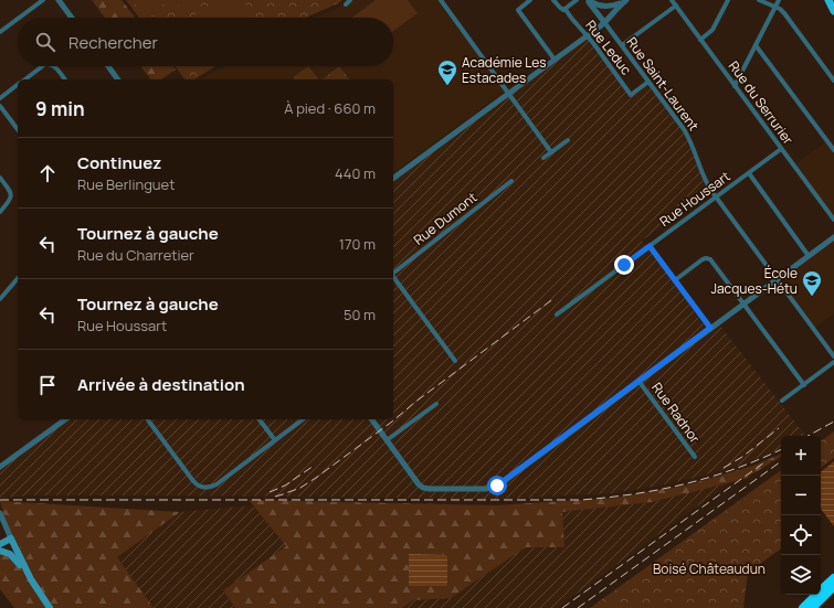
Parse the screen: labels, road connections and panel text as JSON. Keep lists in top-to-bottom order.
{
  "streets": {
    "street": [
      "Rue Leduc",
      "Rue Saint-Laurent",
      "Rue du Serrurier",
      "Rue Houssart",
      "Rue Dumont",
      "Rue Radnor"
    ]
  },
  "crossings": [
    ["Rue Leduc", "Rue Saint-Laurent"],
    ["Rue Saint-Laurent", "Rue Houssart"],
    ["Rue du Serrurier", "Rue Houssart"]
  ],
  "parks": ["Boisé Châteaudun"],
  "places": {
    "school or university": ["Académie Les Estacades", "École Jacques-Hétu"]
  },
  "page": {
    "search": "Rechercher",
    "heading": ["9 min", "À pied · 660 m"],
    "list": [
      ["Continuez", "Rue Berlinguet", "440 m"],
      ["Tournez à gauche", "Rue du Charretier", "170 m"],
      ["Tournez à gauche", "Rue Houssart", "50 m"],
      "Arrivée à destination"
    ],
    "map_buttons": ["+", "−"]
  }
}
